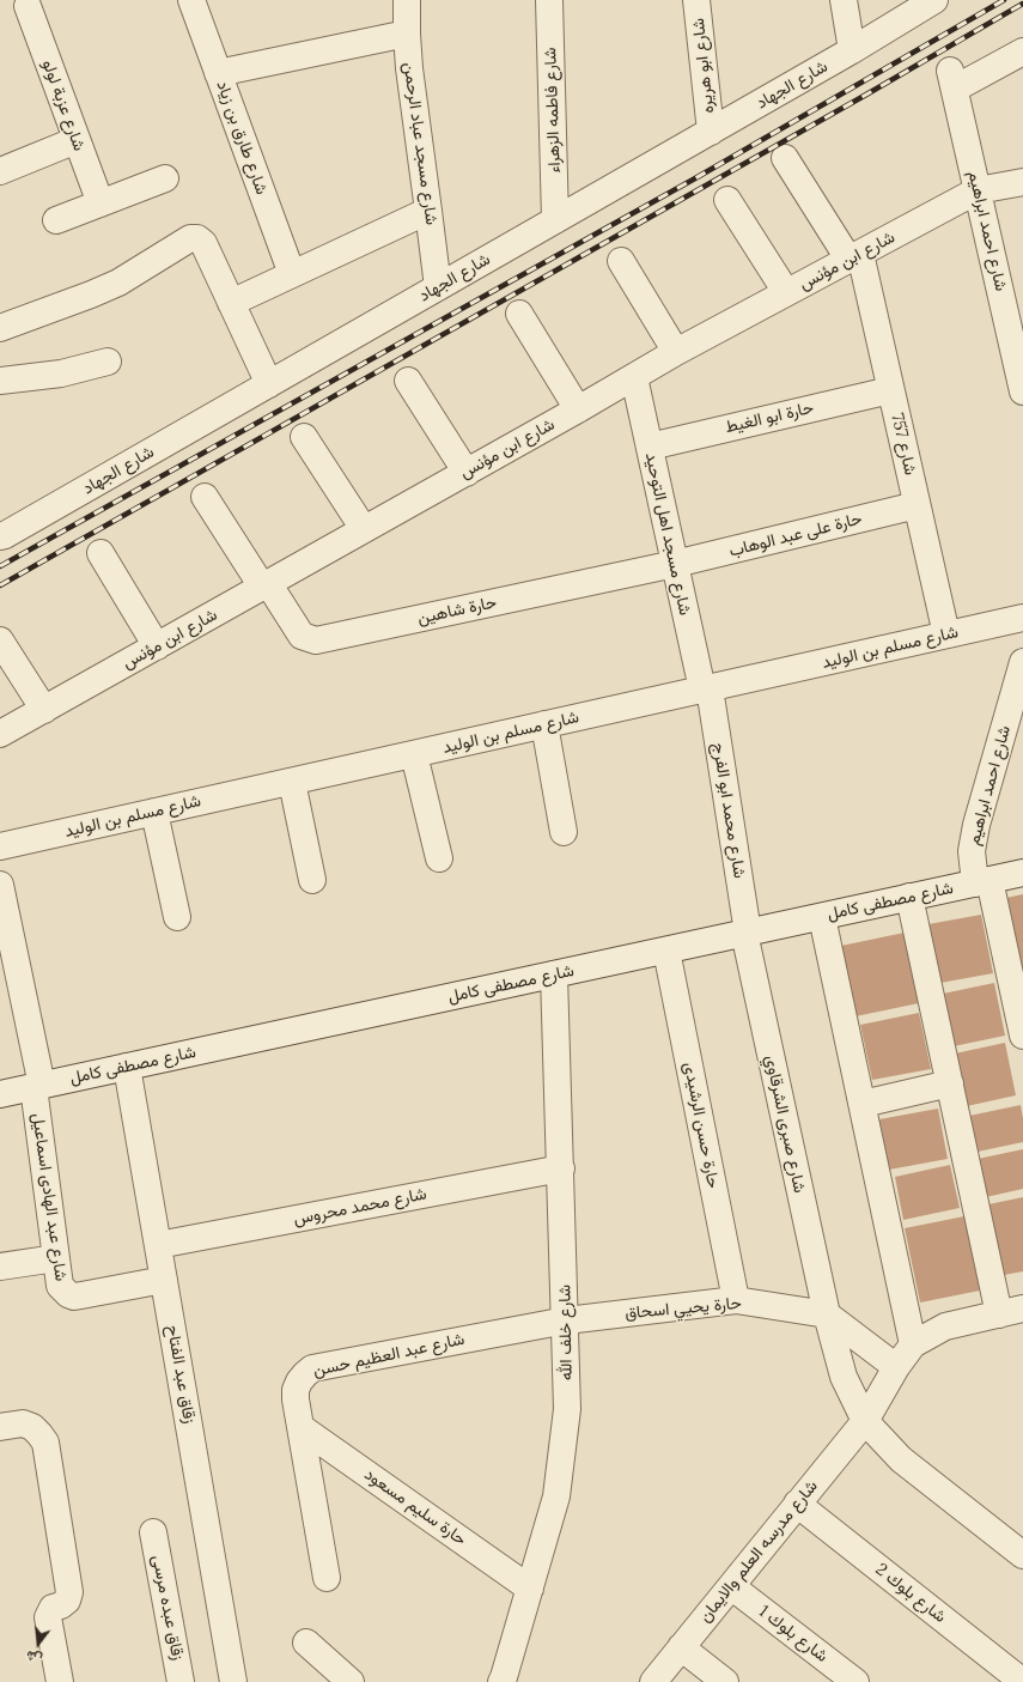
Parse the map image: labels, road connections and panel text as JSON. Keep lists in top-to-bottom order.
{
  "streets": {
    "street": [
      "شارع ابو هريره",
      "شارع الجهاد",
      "شارع عزبة لولو",
      "شارع فاطمه الزهراء",
      "شارع طارق بن زياد",
      "شارع مسجد عباد الرحمن",
      "شارع احمد ابراهيم",
      "شارع ابن مؤنس",
      "حارة ابو الغيط",
      "شارع 757",
      "شارع مسجد اهل التوحيد",
      "حارة على عبد الوهاب",
      "حارة شاهين",
      "شارع مسلم بن الوليد",
      "شارع محمد ابو الفرج",
      "شارع مصطفى كامل",
      "شارع صبرى الشرقاوي",
      "حارة حسن الرشيدى",
      "شارع عبد الهادى اسماعيل",
      "شارع محمد محروس",
      "حارة يحيي اسحاق",
      "شارع خلف الله",
      "شارع عبد العظيم حسن",
      "زقاق عبد الفتاح",
      "حارة سليم مسعود",
      "شارع مدرسه العلم والايمان",
      "شارع بلوك 2",
      "زقاق عبده مرسى",
      "شارع بلوك 1"
    ]
  },
  "crossings": [
    ["شارع ابو هريره", "شارع الجهاد"],
    ["شارع الجهاد", "شارع فاطمه الزهراء"],
    ["شارع الجهاد", "شارع مسجد عباد الرحمن"],
    ["شارع احمد ابراهيم", "شارع ابن مؤنس"],
    ["شارع احمد ابراهيم", "شارع مصطفى كامل"],
    ["شارع ابن مؤنس", "شارع 757"],
    ["شارع ابن مؤنس", "شارع مسجد اهل التوحيد"],
    ["شارع ابن مؤنس", "حارة شاهين"],
    ["حارة ابو الغيط", "شارع 757"],
    ["حارة ابو الغيط", "شارع مسجد اهل التوحيد"],
    ["شارع 757", "حارة على عبد الوهاب"],
    ["شارع 757", "شارع مسلم بن الوليد"],
    ["شارع مسجد اهل التوحيد", "حارة على عبد الوهاب"],
    ["شارع مسجد اهل التوحيد", "حارة شاهين"],
    ["شارع مسجد اهل التوحيد", "شارع مسلم بن الوليد"],
    ["شارع مسجد اهل التوحيد", "شارع محمد ابو الفرج"],
    ["حارة على عبد الوهاب", "حارة شاهين"],
    ["شارع مسلم بن الوليد", "شارع محمد ابو الفرج"],
    ["شارع محمد ابو الفرج", "شارع مصطفى كامل"],
    ["شارع محمد ابو الفرج", "شارع صبرى الشرقاوي"],
    ["شارع مصطفى كامل", "شارع صبرى الشرقاوي"],
    ["شارع مصطفى كامل", "حارة حسن الرشيدى"],
    ["شارع مصطفى كامل", "شارع عبد الهادى اسماعيل"],
    ["شارع مصطفى كامل", "شارع خلف الله"],
    ["شارع مصطفى كامل", "زقاق عبد الفتاح"],
    ["شارع صبرى الشرقاوي", "حارة يحيي اسحاق"],
    ["شارع صبرى الشرقاوي", "شارع مدرسه العلم والايمان"],
    ["حارة حسن الرشيدى", "حارة يحيي اسحاق"],
    ["شارع عبد الهادى اسماعيل", "زقاق عبد الفتاح"],
    ["شارع محمد محروس", "شارع خلف الله"],
    ["شارع محمد محروس", "زقاق عبد الفتاح"],
    ["حارة يحيي اسحاق", "شارع خلف الله"],
    ["حارة يحيي اسحاق", "شارع عبد العظيم حسن"],
    ["حارة يحيي اسحاق", "شارع مدرسه العلم والايمان"],
    ["شارع خلف الله", "شارع عبد العظيم حسن"],
    ["شارع خلف الله", "حارة سليم مسعود"],
    ["شارع عبد العظيم حسن", "حارة سليم مسعود"],
    ["شارع مدرسه العلم والايمان", "شارع بلوك 2"],
    ["شارع مدرسه العلم والايمان", "شارع بلوك 1"]
  ],
  "north": "bottom"
}
